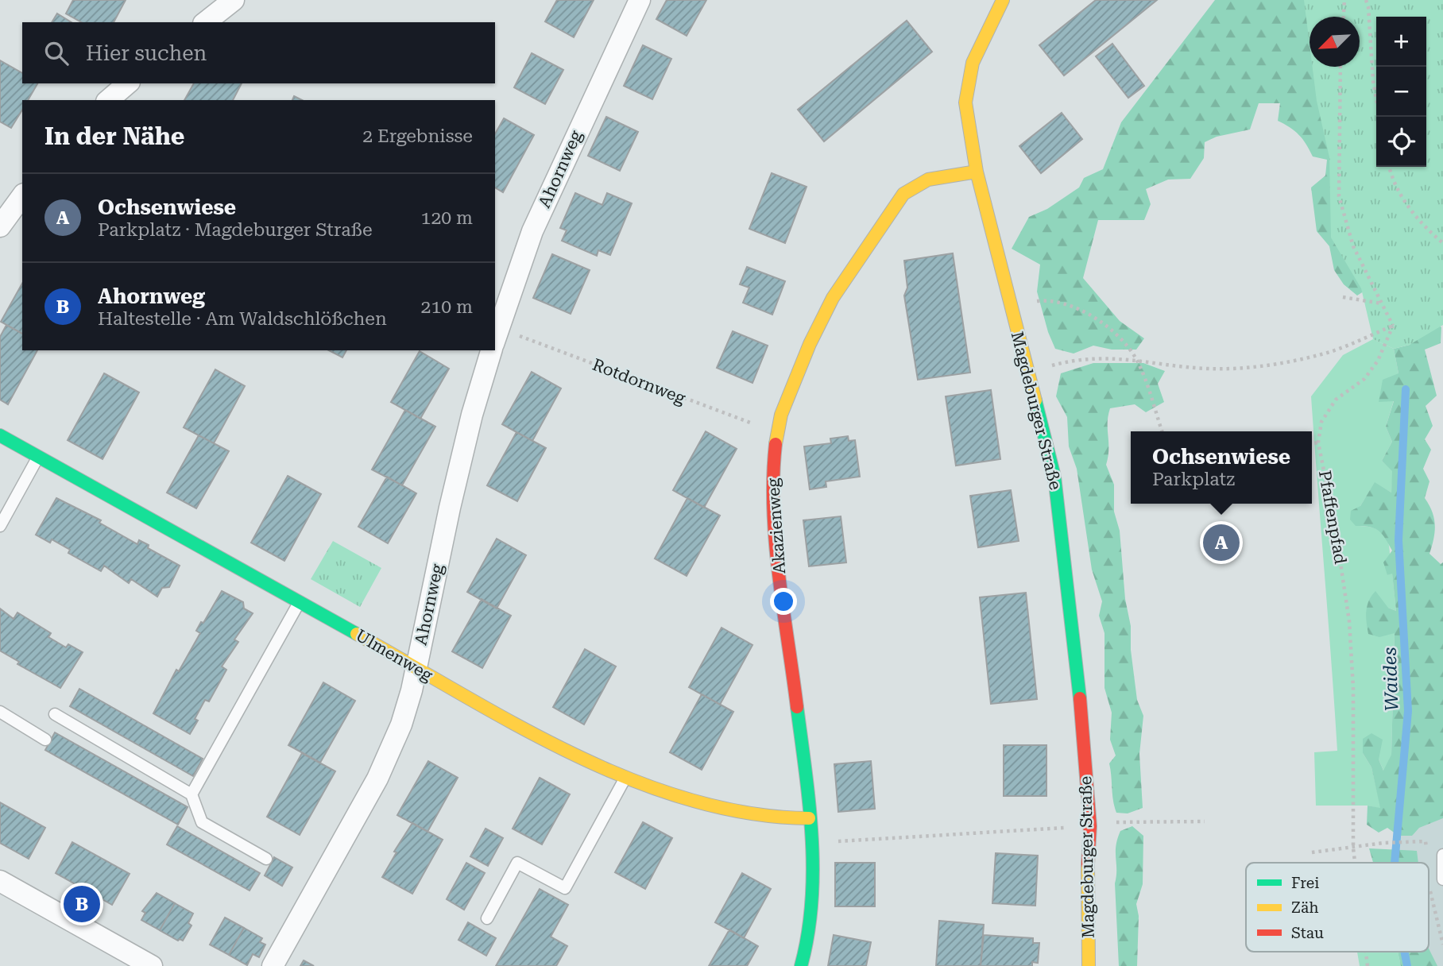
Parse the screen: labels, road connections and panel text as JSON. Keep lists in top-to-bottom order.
{
  "streets": {
    "street": [
      "Ahornweg",
      "Magdeburger Straße",
      "Akazienweg",
      "Ulmenweg"
    ],
    "path": ["Rotdornweg", "Pfaffenpfad"]
  },
  "crossings": [
    ["Ahornweg", "Rotdornweg"],
    ["Ahornweg", "Ulmenweg"],
    ["Magdeburger Straße", "Akazienweg"],
    ["Akazienweg", "Ulmenweg"]
  ],
  "water": ["Waides"],
  "legend": ["Frei", "Zäh", "Stau"],
  "north": "bottom left",
  "page": {
    "map_buttons": ["+", "−"],
    "search": "Hier suchen",
    "heading": ["In der Nähe", "2 Ergebnisse"],
    "list": [
      {
        "mark": "A",
        "name": "Ochsenwiese",
        "note": "Parkplatz · Magdeburger Straße",
        "value": "120 m"
      },
      {
        "mark": "B",
        "name": "Ahornweg",
        "note": "Haltestelle · Am Waldschlößchen",
        "value": "210 m"
      }
    ],
    "popup": ["Ochsenwiese", "Parkplatz"],
    "pins": ["A", "B"]
  }
}
